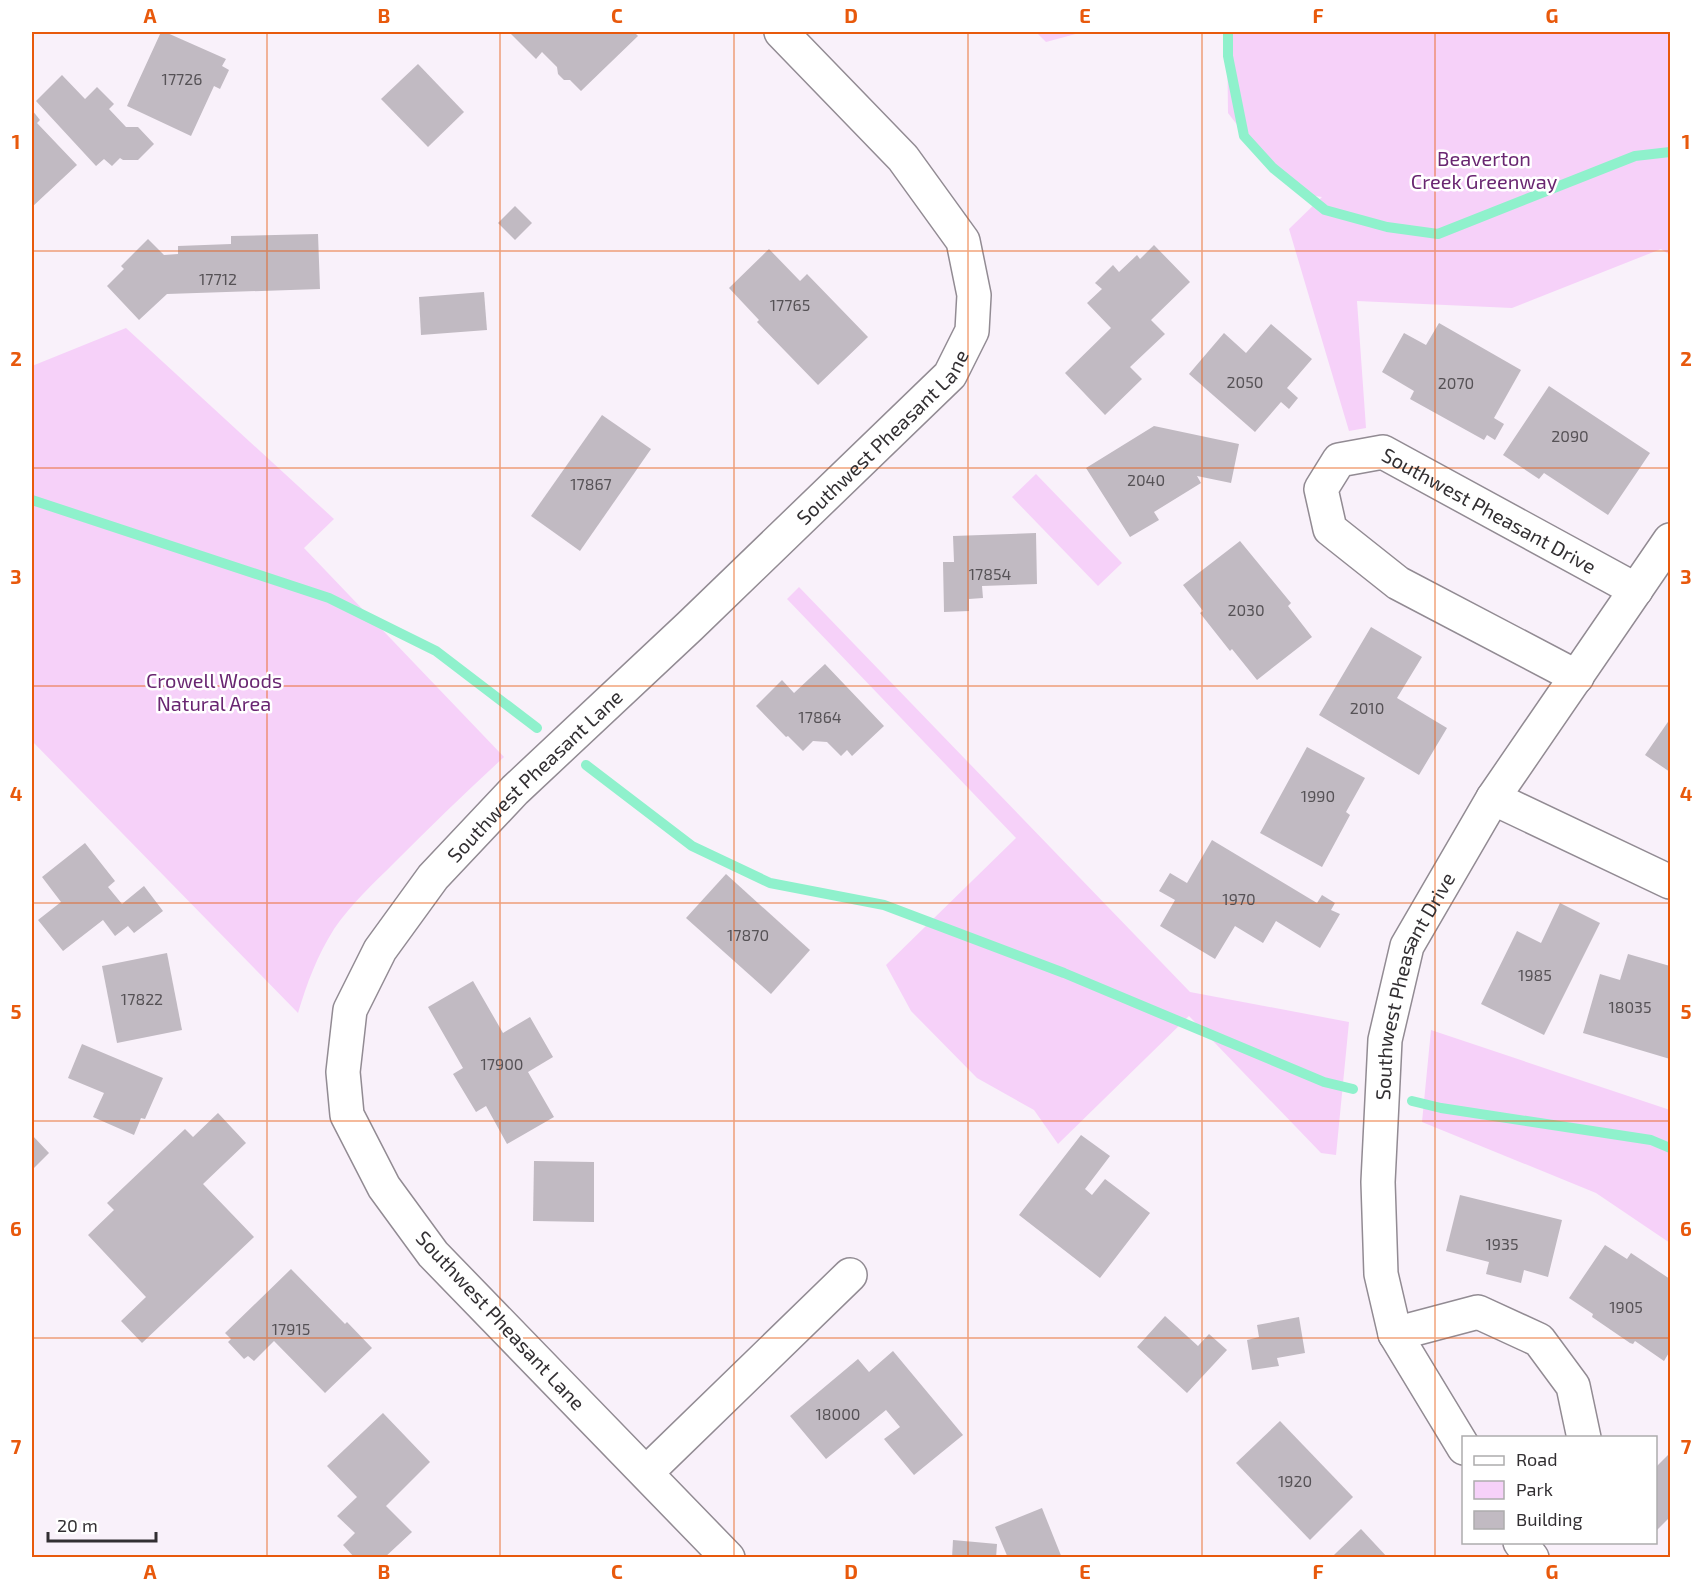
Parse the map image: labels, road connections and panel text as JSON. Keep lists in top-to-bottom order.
{
  "streets": {
    "street": ["Southwest Pheasant Lane", "Southwest Pheasant Drive"]
  },
  "parks": ["Beaverton Creek Greenway", "Crowell Woods Natural Area"],
  "house_numbers": [
    "17726",
    "17712",
    "17765",
    "2050",
    "2070",
    "2090",
    "2040",
    "17867",
    "17854",
    "2030",
    "2010",
    "17864",
    "1990",
    "1970",
    "17870",
    "1985",
    "17822",
    "18035",
    "17900",
    "1935",
    "1905",
    "17915",
    "18000",
    "1920"
  ],
  "legend": ["Road", "Park", "Building"],
  "scale_bar": "20 m",
  "grid": {
    "columns": [
      "A",
      "B",
      "C",
      "D",
      "E",
      "F",
      "G"
    ],
    "rows": [
      "1",
      "2",
      "3",
      "4",
      "5",
      "6",
      "7"
    ]
  }
}
